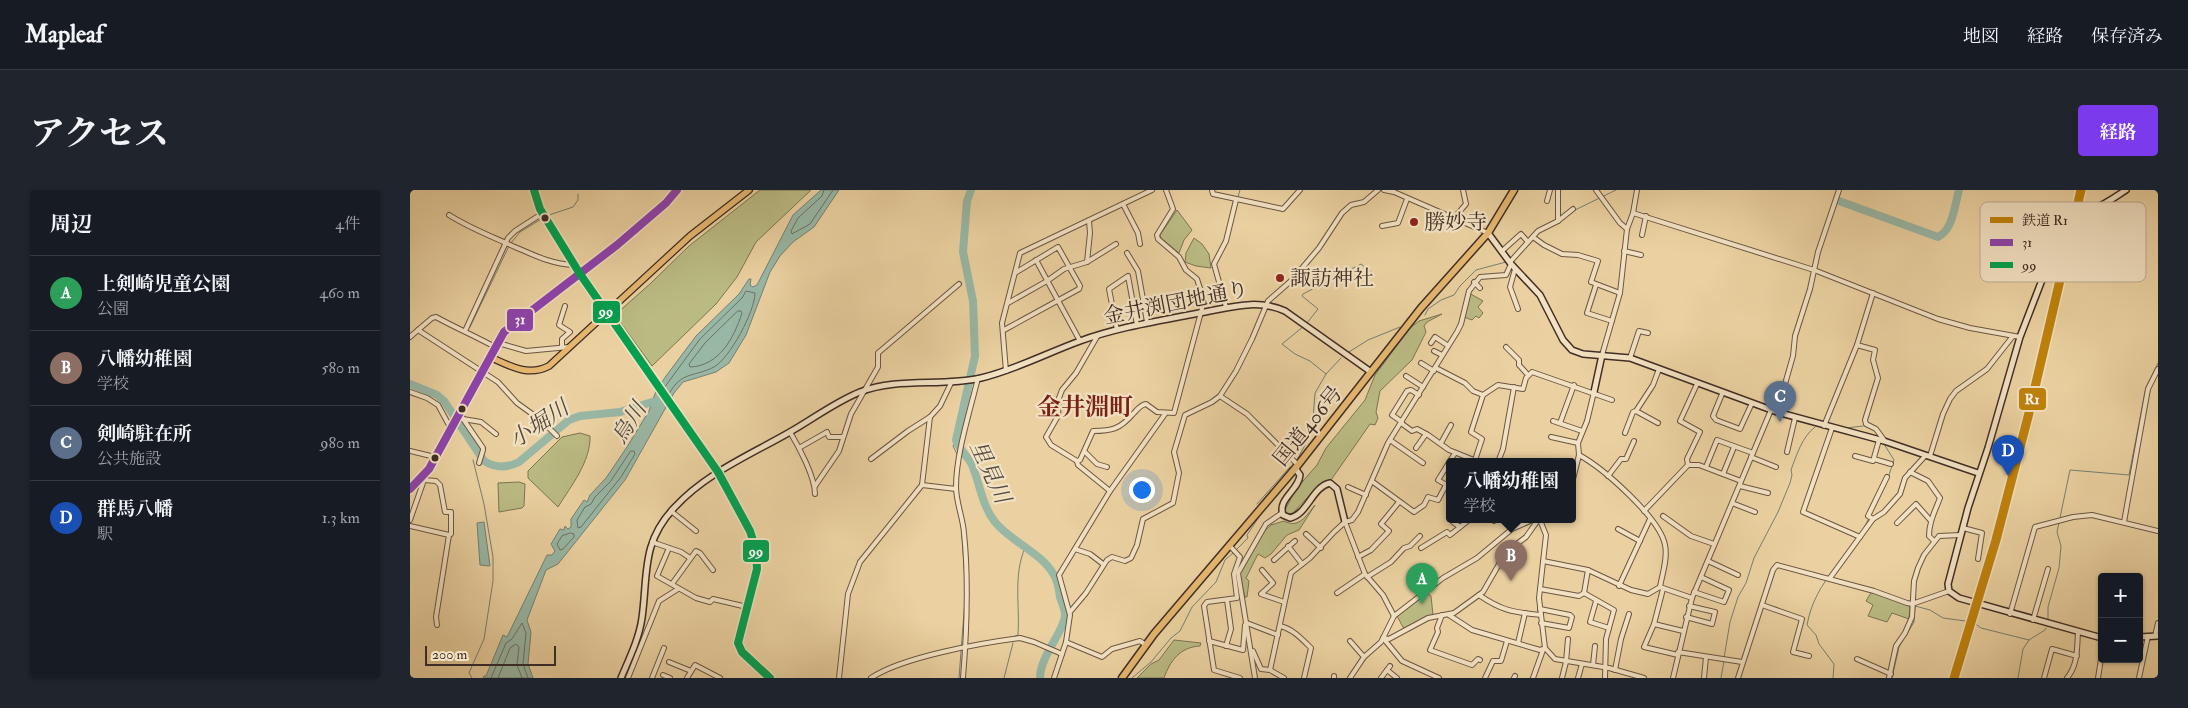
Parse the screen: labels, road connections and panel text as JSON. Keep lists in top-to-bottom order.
{
  "streets": {
    "highway": ["国道406号"],
    "street": ["金井渕団地通り"]
  },
  "crossings": [
    ["金井渕団地通り", "国道406号"]
  ],
  "districts": ["金井淵町"],
  "water": ["烏川", "小堀川", "里見川"],
  "places": ["勝妙寺", "諏訪神社"],
  "lines": ["rail line R1", "transit line 31", "transit line 99"],
  "legend": ["鉄道 R1", "31", "99"],
  "scale_bar": "200 m",
  "page": {
    "header": "Mapleaf",
    "nav": ["地図", "経路", "保存済み"],
    "title": "アクセス",
    "buttons": "経路",
    "heading": ["周辺", "4件"],
    "list": [
      {
        "mark": "A",
        "name": "上剣崎児童公園",
        "note": "公園",
        "value": "460 m"
      },
      {
        "mark": "B",
        "name": "八幡幼稚園",
        "note": "学校",
        "value": "580 m"
      },
      {
        "mark": "C",
        "name": "剣崎駐在所",
        "note": "公共施設",
        "value": "980 m"
      },
      {
        "mark": "D",
        "name": "群馬八幡",
        "note": "駅",
        "value": "1.3 km"
      }
    ],
    "pins": [
      "C",
      "D",
      "B",
      "A"
    ],
    "popup": ["八幡幼稚園", "学校"],
    "map_buttons": ["+", "−"],
    "scale": "200 m"
  }
}
